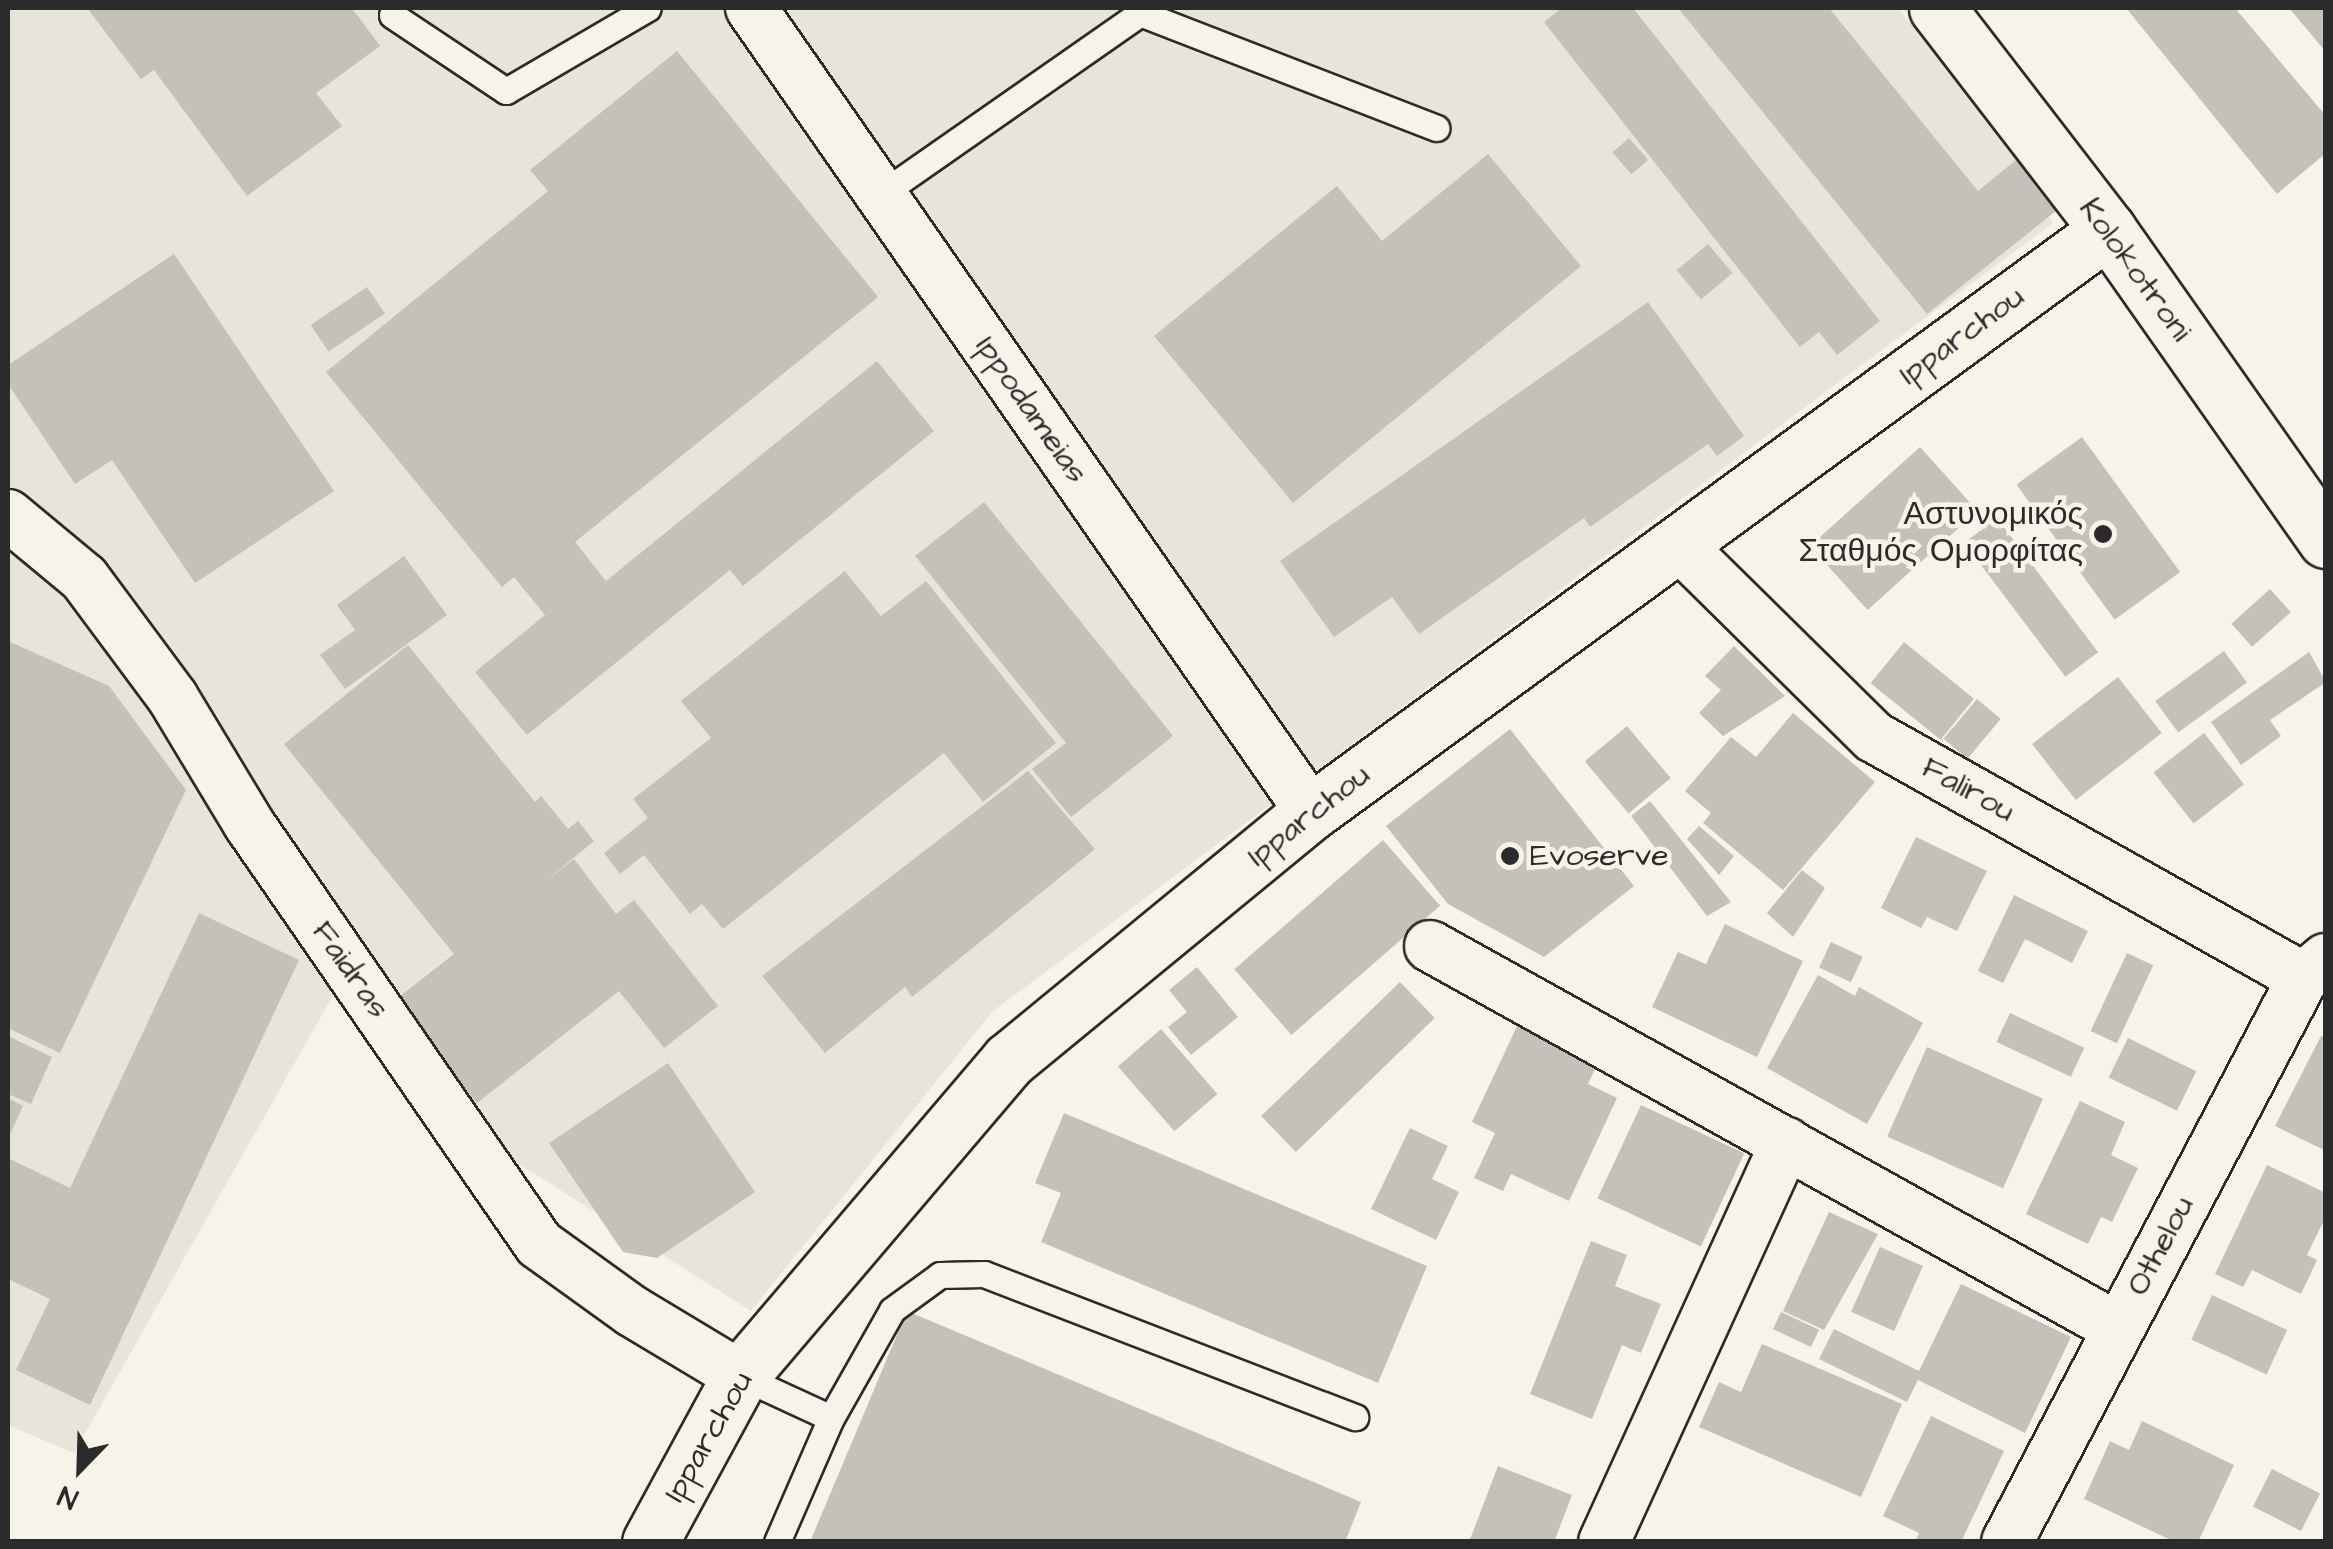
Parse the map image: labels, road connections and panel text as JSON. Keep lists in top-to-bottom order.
{
  "streets": {
    "street": [
      "Kolokotroni",
      "Ipparchou",
      "Ippodameias",
      "Falirou",
      "Faidras",
      "Othelou"
    ]
  },
  "crossings": [
    ["Kolokotroni", "Ipparchou"],
    ["Ipparchou", "Ippodameias"],
    ["Ipparchou", "Falirou"],
    ["Ipparchou", "Faidras"],
    ["Falirou", "Othelou"]
  ],
  "places": ["Αστυνομικός Σταθμός Ομορφίτας", "Evoserve"],
  "north": "bottom left"
}
